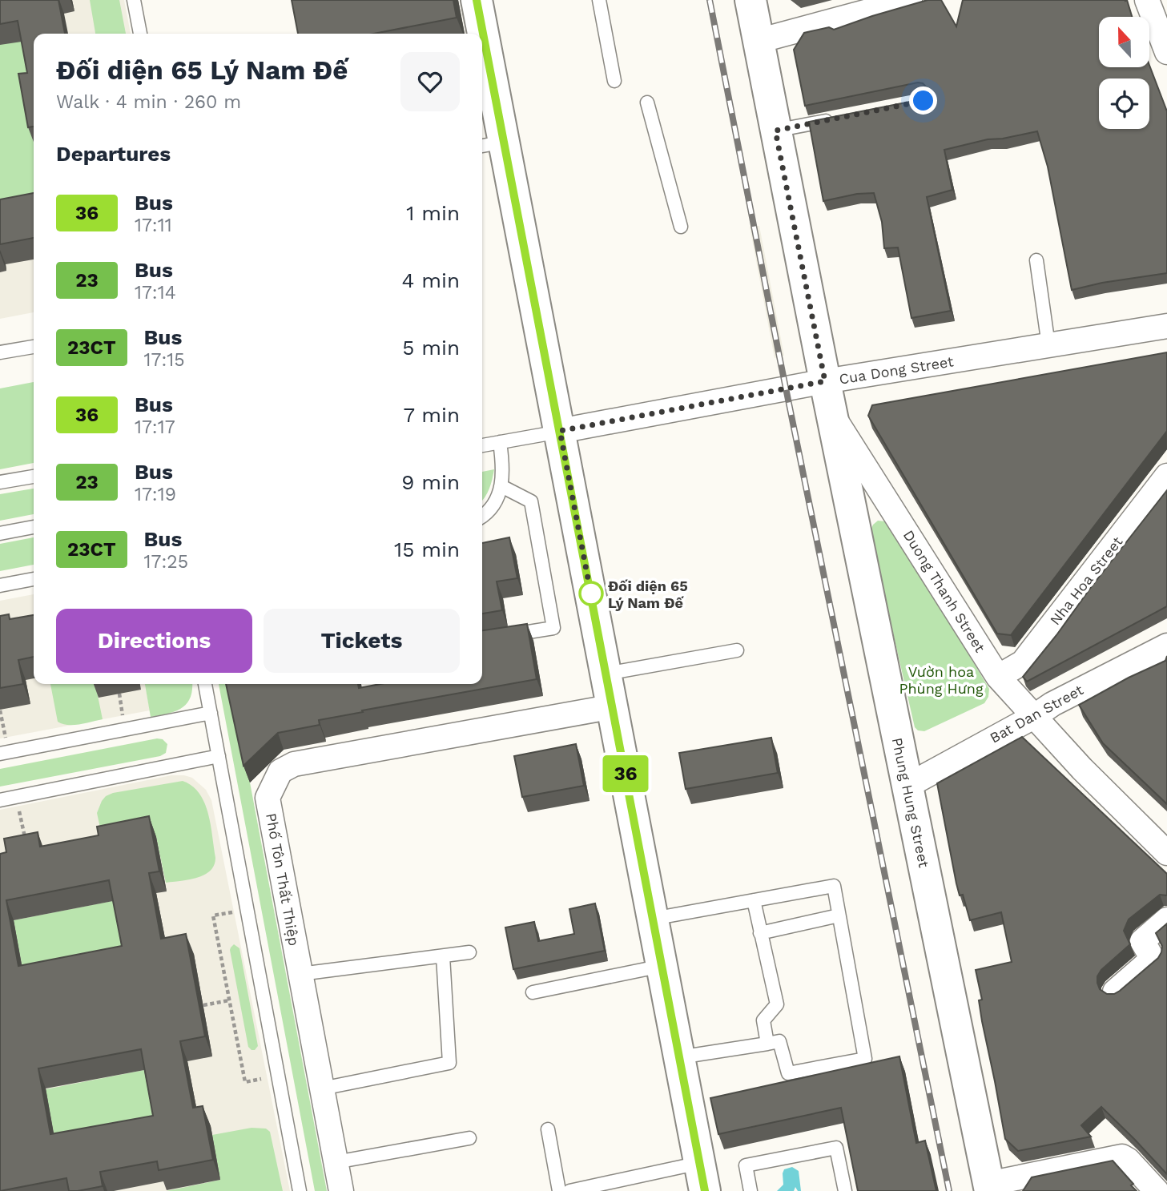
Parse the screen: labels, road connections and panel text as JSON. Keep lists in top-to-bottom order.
{
  "streets": {
    "street": [
      "Cua Dong Street",
      "Nha Hoa Street",
      "Duong Thanh Street",
      "Bat Dan Street",
      "Phung Hung Street",
      "Phố Tôn Thất Thiệp"
    ]
  },
  "crossings": [
    ["Cua Dong Street", "Phung Hung Street"],
    ["Nha Hoa Street", "Duong Thanh Street"],
    ["Duong Thanh Street", "Bat Dan Street"],
    ["Duong Thanh Street", "Phung Hung Street"],
    ["Bat Dan Street", "Phung Hung Street"]
  ],
  "parks": ["Vườn hoa Phùng Hưng"],
  "places": ["Đối diện 65 Lý Nam Đế"],
  "lines": ["bus line 36"],
  "north": "top",
  "page": {
    "on_map": "36",
    "heading": [
      ["Đối diện 65 Lý Nam Đế", "Walk · 4 min · 260 m"],
      "Departures"
    ],
    "list": [
      {
        "mark": "36",
        "name": "Bus",
        "note": "17:11",
        "value": "1 min"
      },
      {
        "mark": "23",
        "name": "Bus",
        "note": "17:14",
        "value": "4 min"
      },
      {
        "mark": "23CT",
        "name": "Bus",
        "note": "17:15",
        "value": "5 min"
      },
      {
        "mark": "36",
        "name": "Bus",
        "note": "17:17",
        "value": "7 min"
      },
      {
        "mark": "23",
        "name": "Bus",
        "note": "17:19",
        "value": "9 min"
      },
      {
        "mark": "23CT",
        "name": "Bus",
        "note": "17:25",
        "value": "15 min"
      }
    ],
    "buttons": ["Directions", "Tickets"]
  }
}
